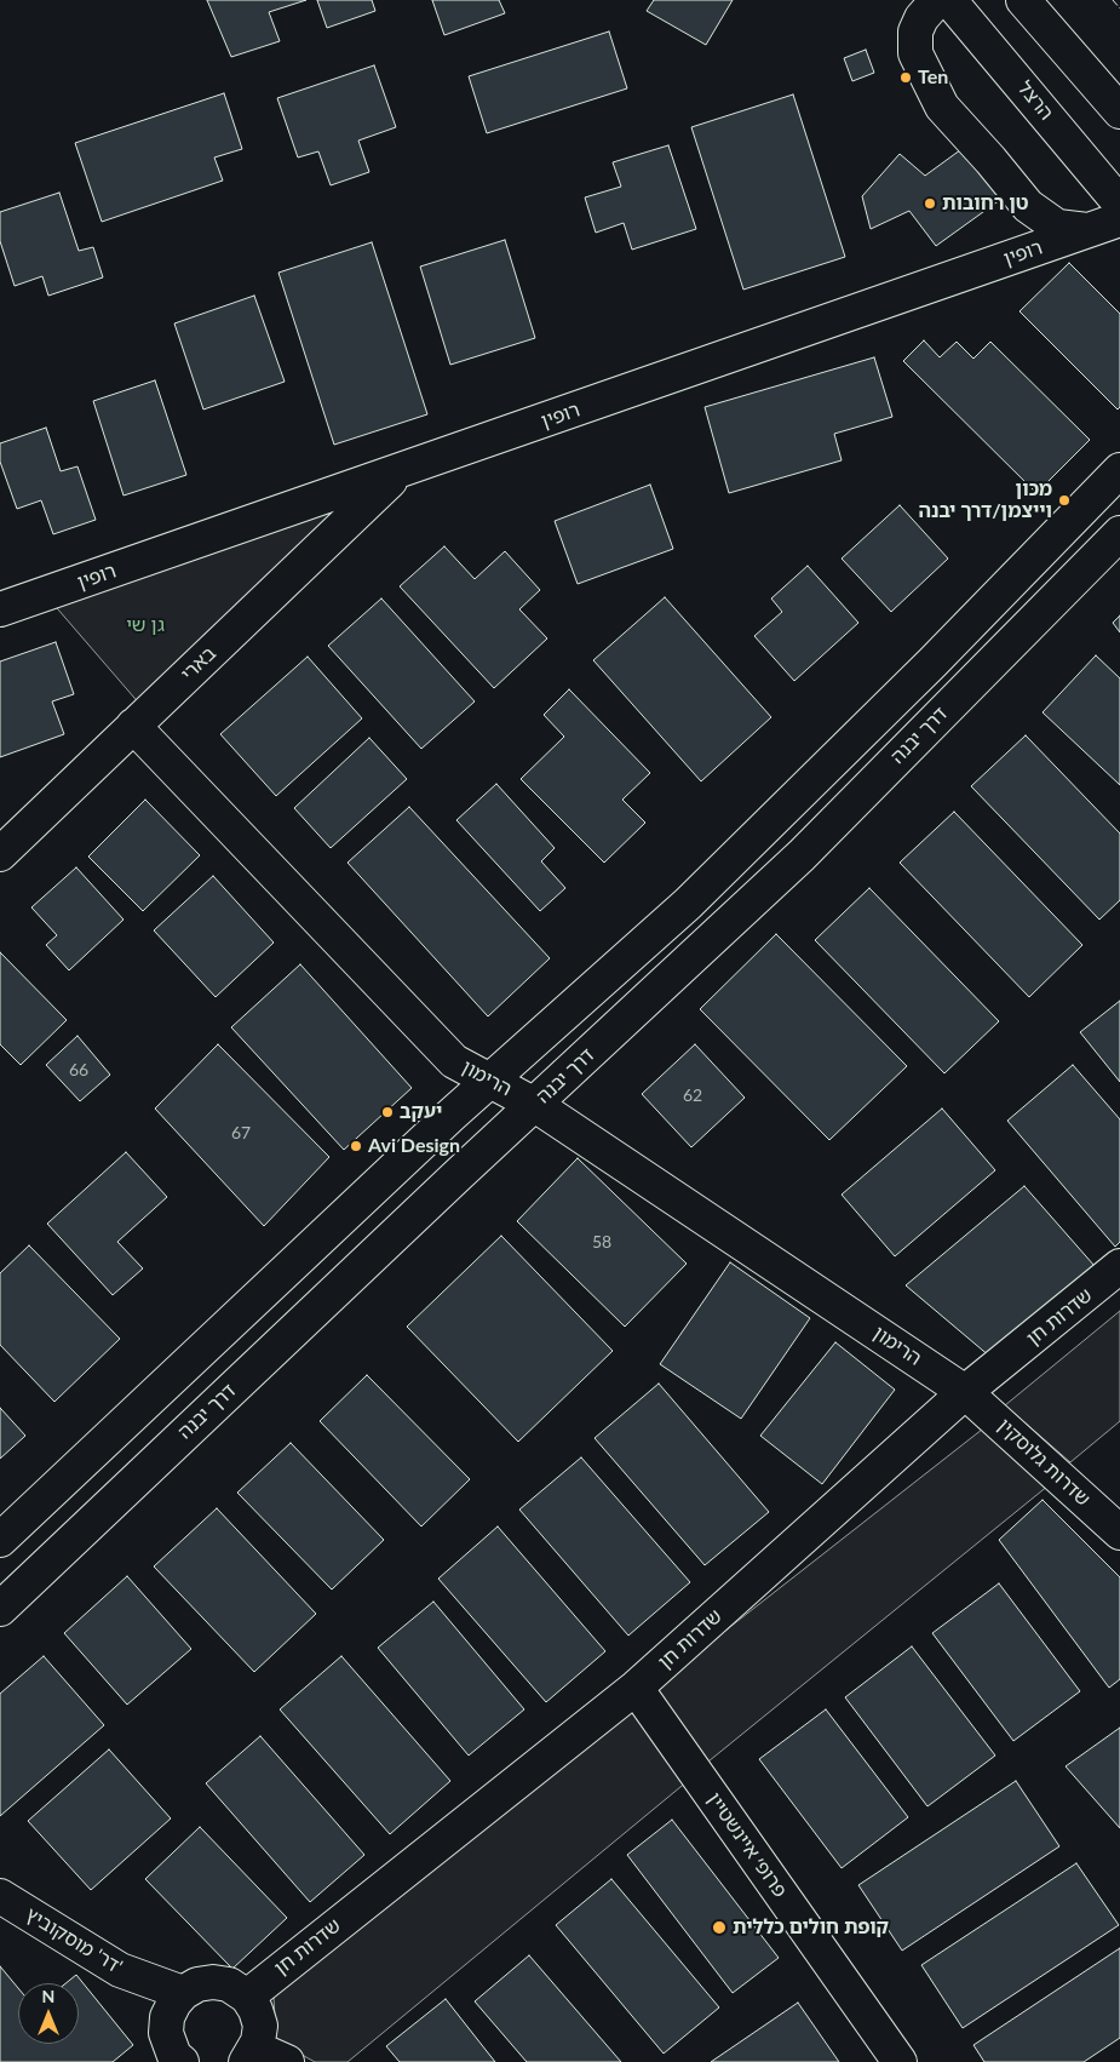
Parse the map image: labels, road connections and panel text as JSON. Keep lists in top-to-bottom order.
{
  "streets": {
    "street": [
      "הרצל",
      "רופין",
      "בארי",
      "דרך יבנה",
      "הרימון",
      "שדרות חן",
      "שדרות גלוסקין",
      "פרופ׳ איינשטיין",
      "דר' מוסקוביץ'"
    ]
  },
  "crossings": [
    ["רופין", "בארי"],
    ["בארי", "הרימון"],
    ["דרך יבנה", "הרימון"],
    ["הרימון", "שדרות חן"],
    ["הרימון", "שדרות גלוסקין"],
    ["שדרות חן", "שדרות גלוסקין"],
    ["שדרות חן", "פרופ׳ איינשטיין"]
  ],
  "parks": ["גן שי"],
  "places": [
    "Ten",
    "טן רחובות",
    "מכון וייצמן/דרך יבנה",
    "יעקב",
    "Avi Design",
    "קופת חולים כללית"
  ],
  "house_numbers": [
    "66",
    "62",
    "67",
    "58"
  ],
  "north": "top"
}
